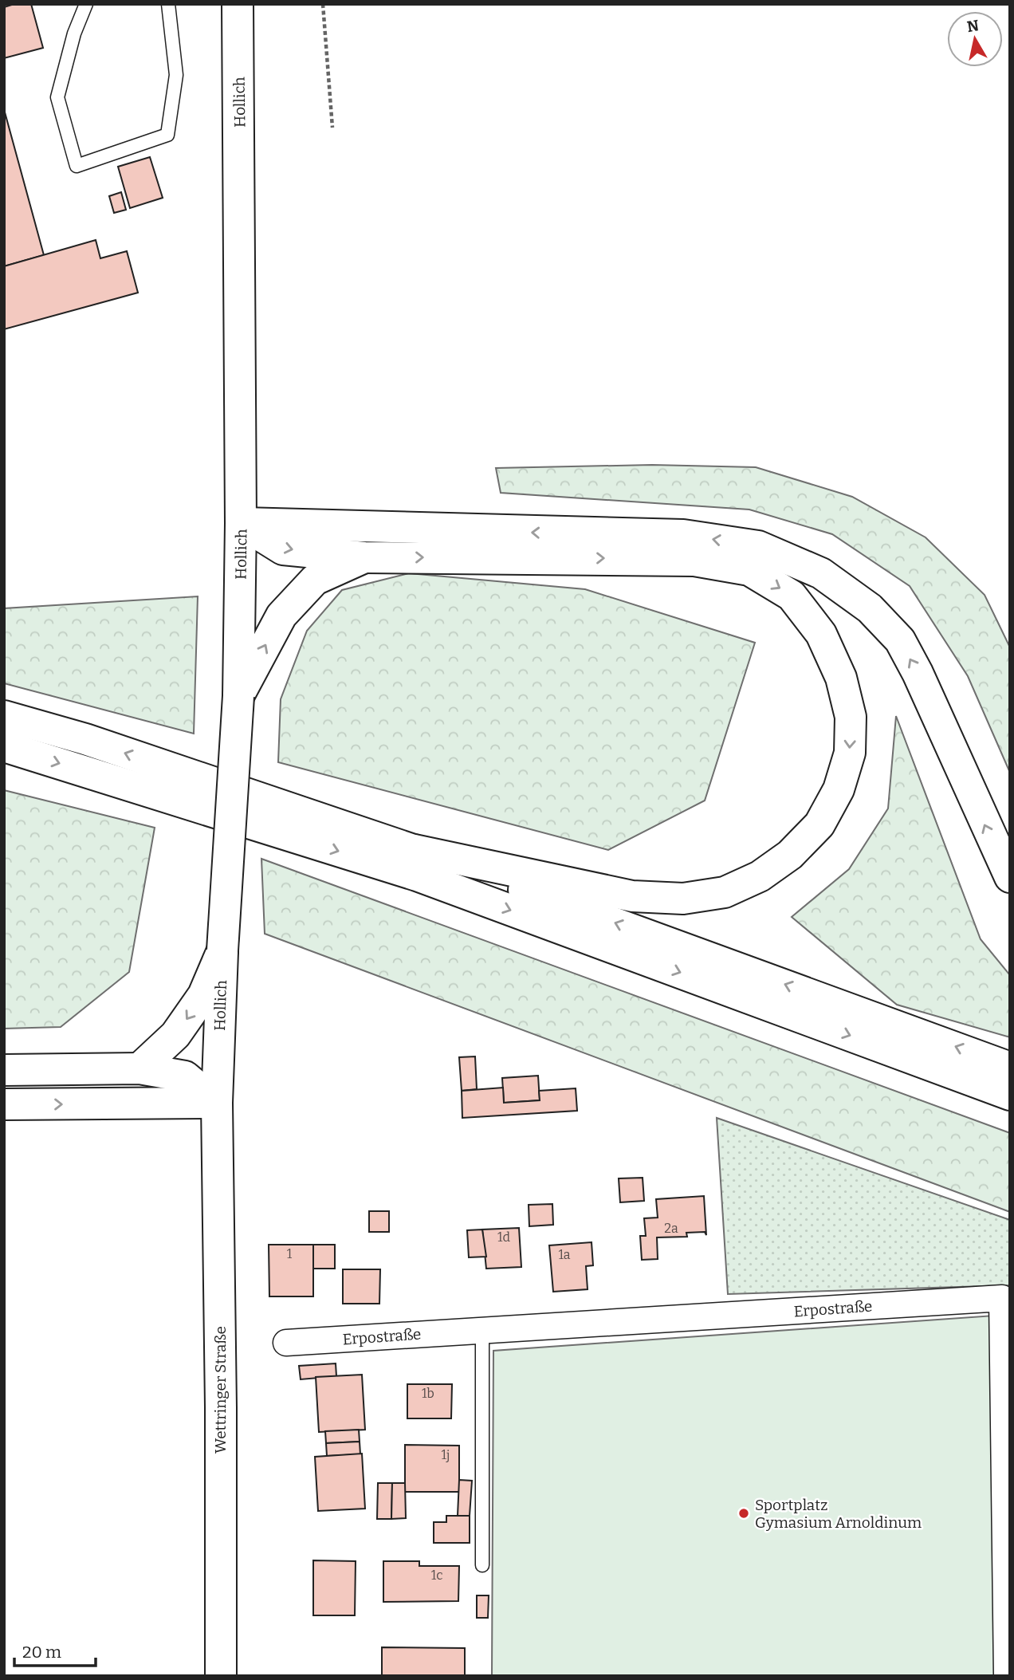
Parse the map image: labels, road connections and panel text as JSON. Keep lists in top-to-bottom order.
{
  "streets": {
    "main road": ["Hollich", "Wettringer Straße"],
    "street": ["Erpostraße"]
  },
  "crossings": [
    ["Hollich", "Wettringer Straße"]
  ],
  "places": ["Sportplatz Gymasium Arnoldinum"],
  "house_numbers": [
    "2a",
    "1d",
    "1",
    "1a",
    "1b",
    "1j",
    "1c"
  ],
  "scale_bar": "20 m",
  "north": "top"
}
